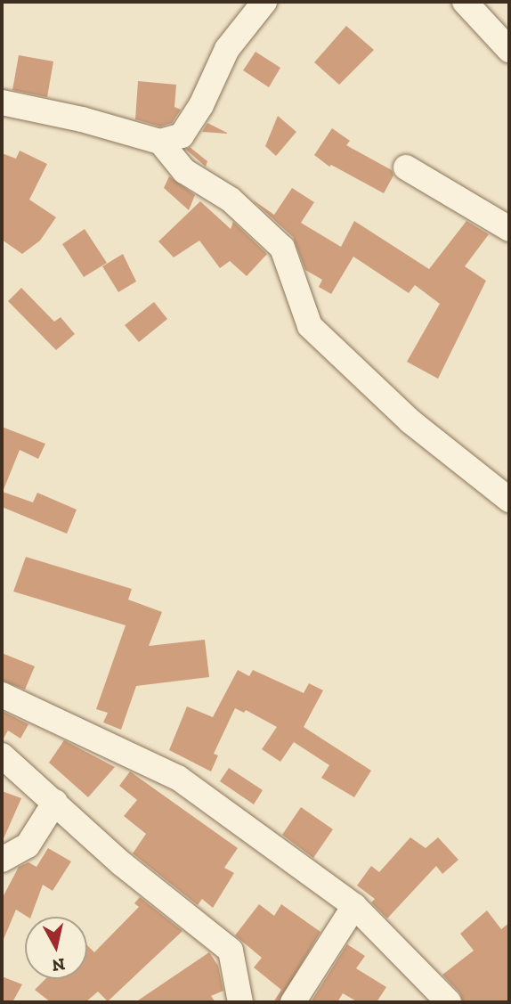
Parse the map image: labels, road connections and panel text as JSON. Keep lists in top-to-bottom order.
{
  "north": "bottom"
}
